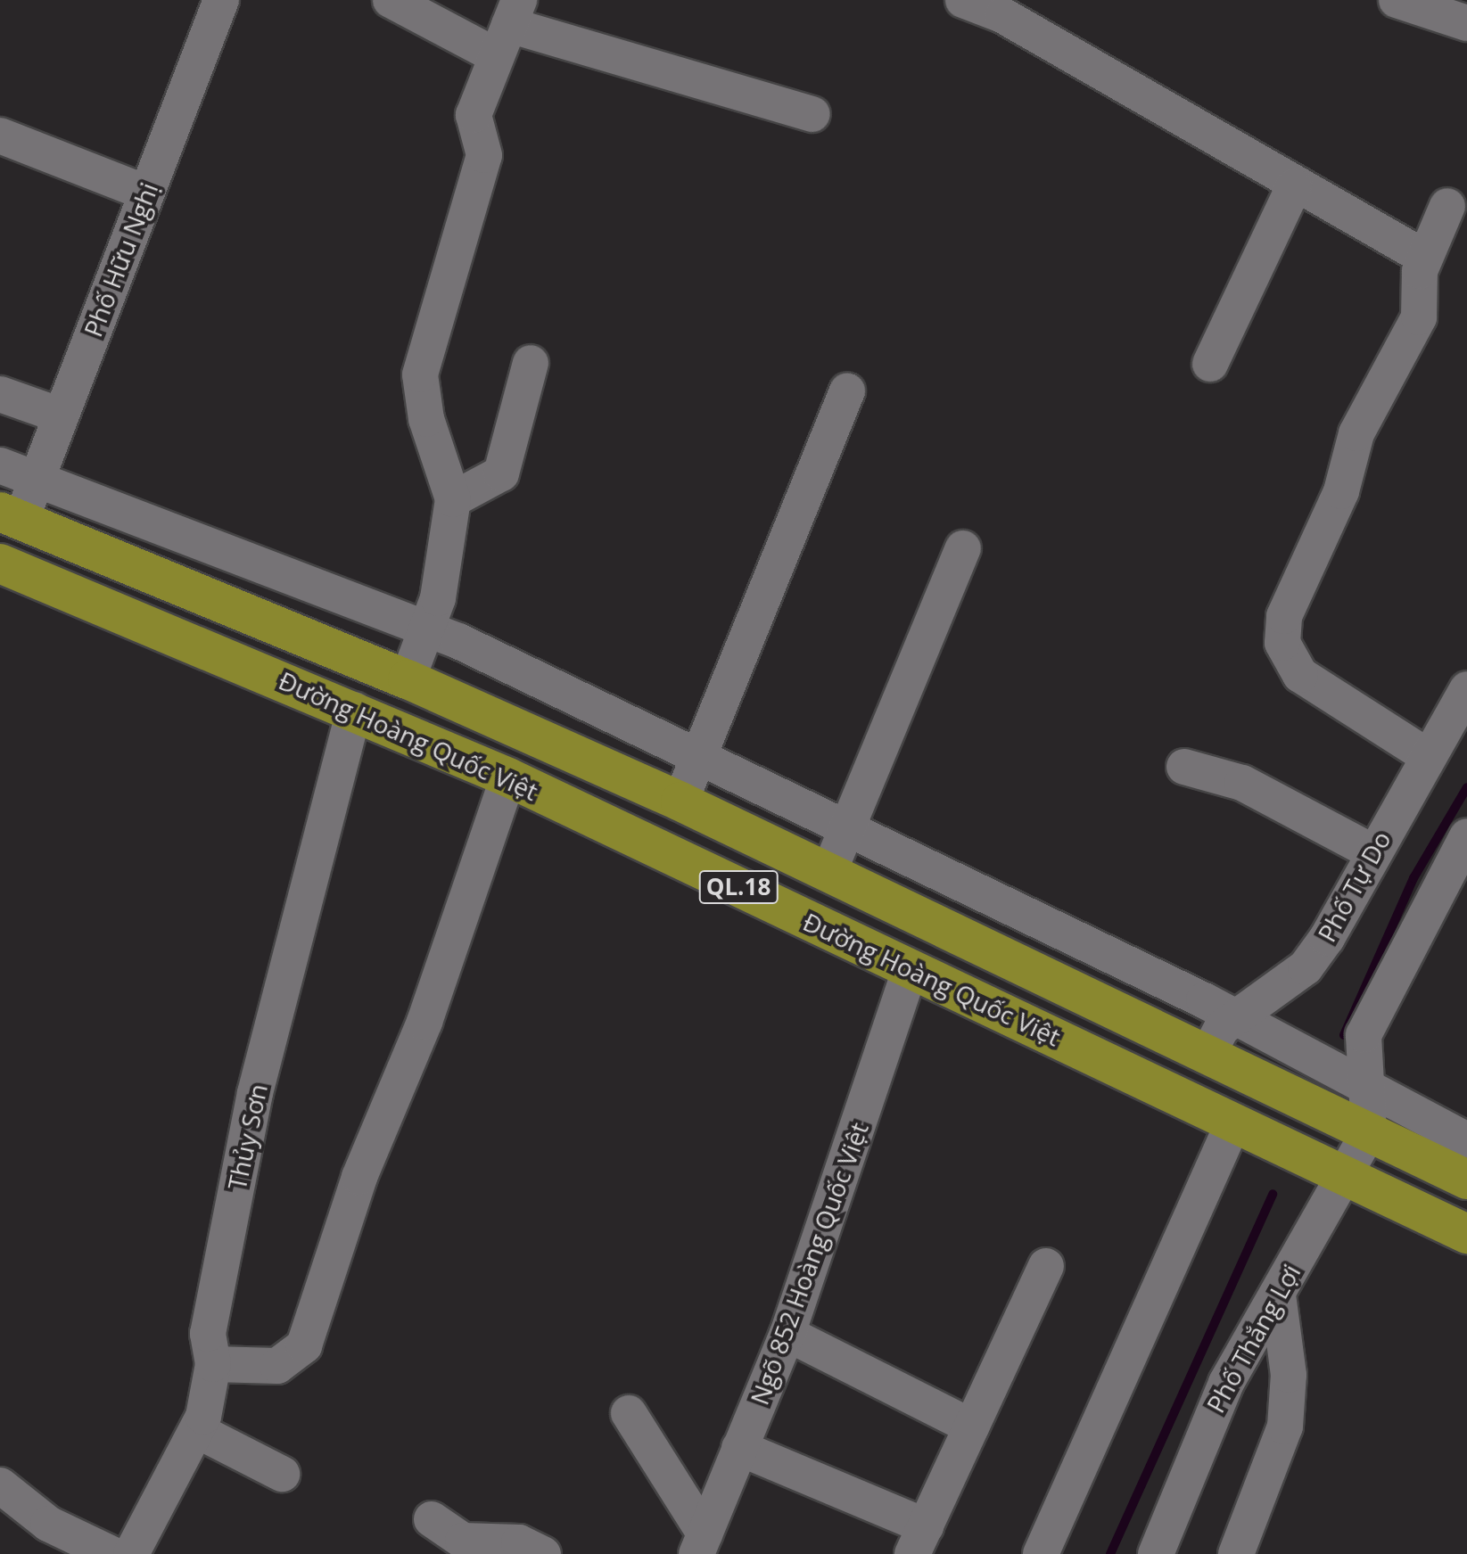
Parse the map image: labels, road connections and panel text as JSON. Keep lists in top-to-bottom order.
{
  "streets": {
    "highway": ["Đường Hoàng Quốc Việt", "QL.18"],
    "street": [
      "Phố Hữu Nghị",
      "Phố Tự Do",
      "Thủy Sơn",
      "Ngõ 852 Hoàng Quốc Việt",
      "Phố Thắng Lợi"
    ]
  },
  "crossings": [
    ["Phố Hữu Nghị", "Đường Hoàng Quốc Việt"],
    ["Đường Hoàng Quốc Việt", "Phố Tự Do"],
    ["Đường Hoàng Quốc Việt", "Thủy Sơn"],
    ["Đường Hoàng Quốc Việt", "Ngõ 852 Hoàng Quốc Việt"],
    ["Đường Hoàng Quốc Việt", "Phố Thắng Lợi"]
  ]
}
